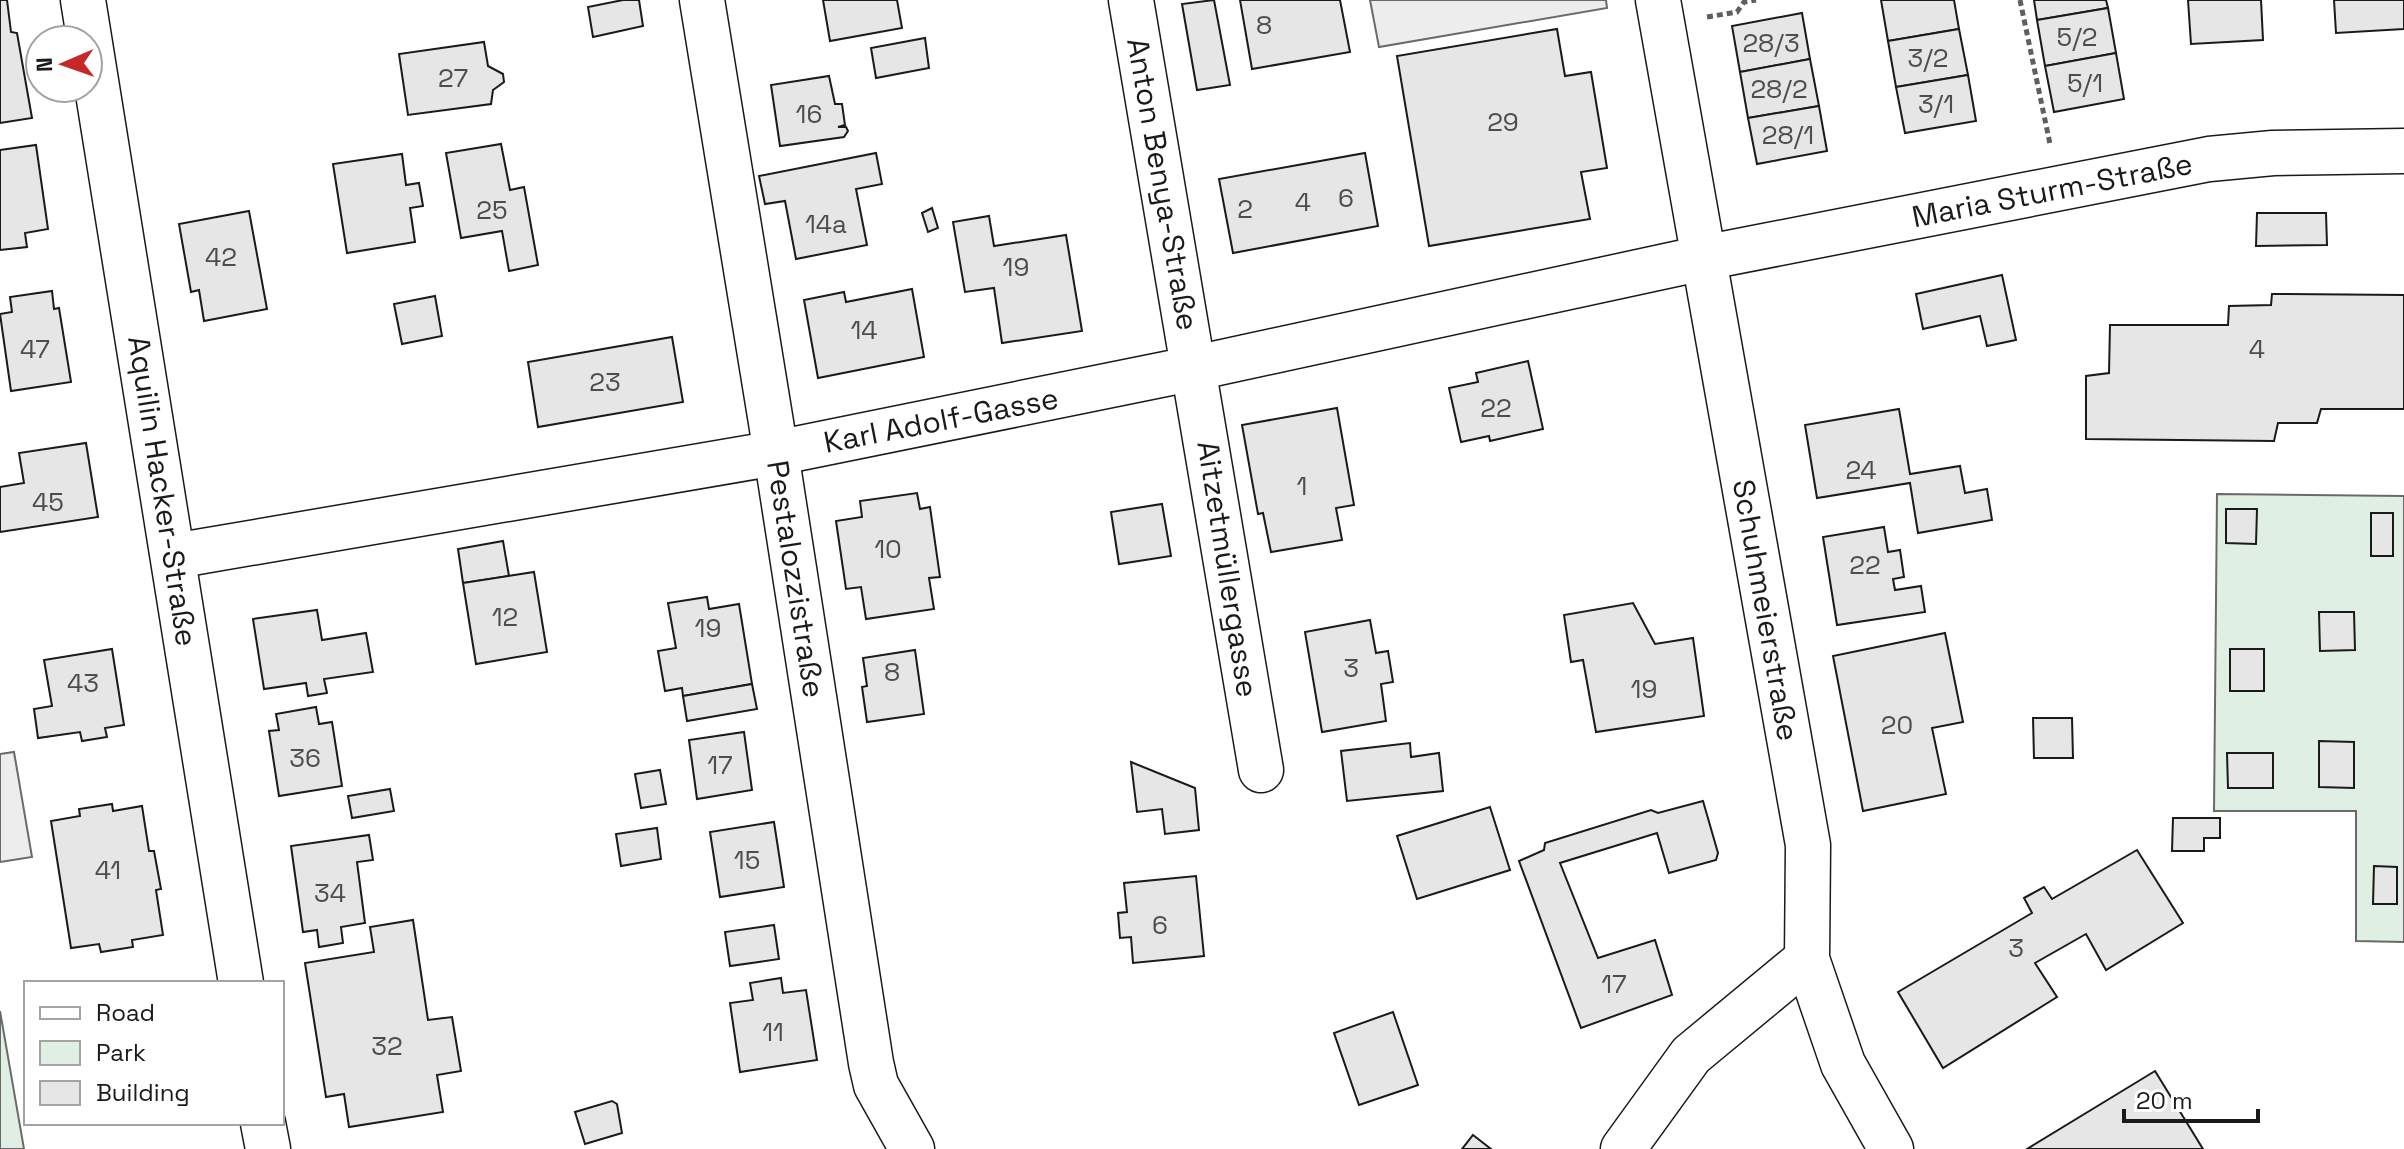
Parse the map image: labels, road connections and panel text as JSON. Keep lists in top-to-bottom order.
{
  "streets": {
    "street": [
      "Anton Benya-Straße",
      "Maria Sturm-Straße",
      "Karl Adolf-Gasse",
      "Aquilin Hacker-Straße",
      "Aitzetmüllergasse",
      "Pestalozzistraße",
      "Schuhmeierstraße"
    ]
  },
  "crossings": [
    ["Anton Benya-Straße", "Karl Adolf-Gasse"],
    ["Anton Benya-Straße", "Aitzetmüllergasse"],
    ["Maria Sturm-Straße", "Karl Adolf-Gasse"],
    ["Maria Sturm-Straße", "Schuhmeierstraße"],
    ["Karl Adolf-Gasse", "Aquilin Hacker-Straße"],
    ["Karl Adolf-Gasse", "Aitzetmüllergasse"],
    ["Karl Adolf-Gasse", "Pestalozzistraße"],
    ["Karl Adolf-Gasse", "Schuhmeierstraße"]
  ],
  "house_numbers": [
    "8",
    "5/2",
    "28/3",
    "3/2",
    "27",
    "5/1",
    "28/2",
    "3/1",
    "16",
    "29",
    "28/1",
    "6",
    "4",
    "2",
    "25",
    "14a",
    "42",
    "19",
    "14",
    "47",
    "4",
    "23",
    "22",
    "24",
    "1",
    "45",
    "10",
    "22",
    "12",
    "19",
    "3",
    "8",
    "43",
    "19",
    "20",
    "36",
    "17",
    "15",
    "41",
    "34",
    "6",
    "3",
    "17",
    "11",
    "32"
  ],
  "legend": ["Road", "Park", "Building"],
  "scale_bar": "20 m",
  "north": "left"
}
